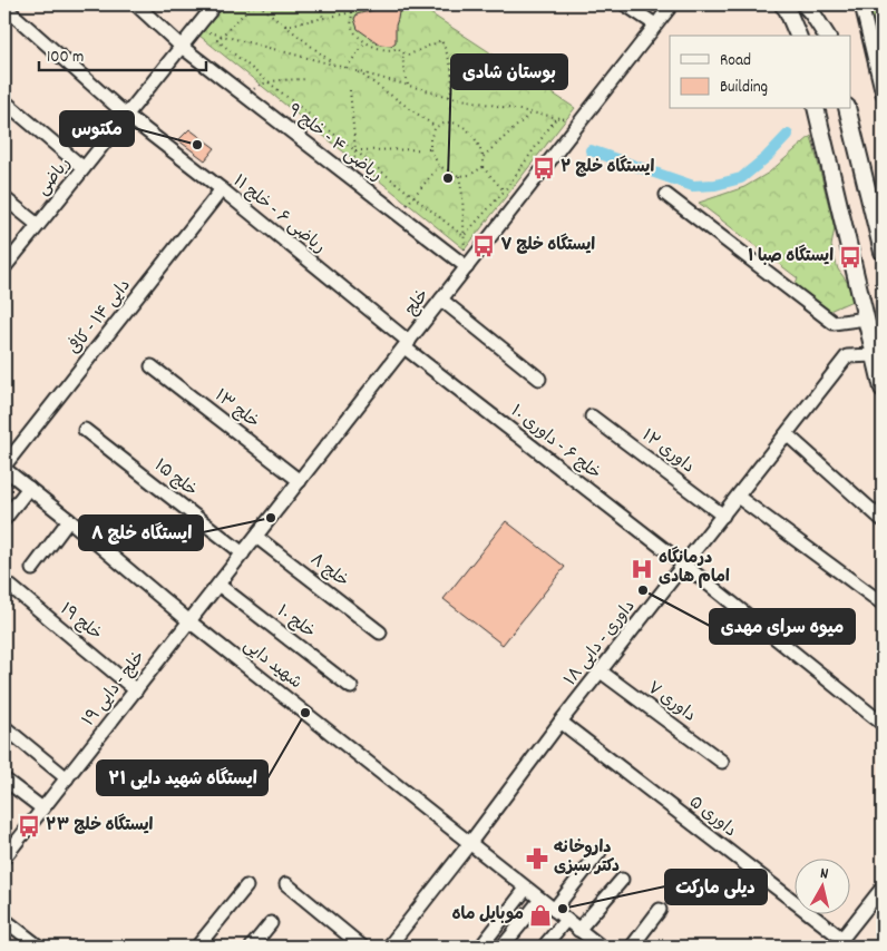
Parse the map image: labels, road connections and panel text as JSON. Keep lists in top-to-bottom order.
{
  "streets": {
    "street": [
      "ریاضی ۴ - خلج ۹",
      "ریاضی",
      "ریاضی ۶ - خلج ۱۱",
      "خلج",
      "دایی ۱۴ - کافی",
      "خلج ۱۳",
      "خلج ۶ - داوری ۱۰",
      "داوری ۱۲",
      "خلج ۱۵",
      "خلج ۸",
      "خلج ۱۹",
      "خلج ۱۰",
      "داوری - دایی ۱۸",
      "شهید دایی",
      "خلج - دایی ۱۹",
      "داوری ۷",
      "داوری ۵"
    ]
  },
  "crossings": [
    ["ریاضی ۴ - خلج ۹", "ریاضی"],
    ["ریاضی ۴ - خلج ۹", "خلج"],
    ["ریاضی", "ریاضی ۶ - خلج ۱۱"],
    ["ریاضی ۶ - خلج ۱۱", "خلج"],
    ["ریاضی ۶ - خلج ۱۱", "دایی ۱۴ - کافی"],
    ["ریاضی ۶ - خلج ۱۱", "خلج ۶ - داوری ۱۰"],
    ["خلج", "خلج ۱۳"],
    ["خلج", "خلج ۶ - داوری ۱۰"],
    ["خلج", "خلج ۱۵"],
    ["خلج", "خلج ۸"],
    ["خلج", "خلج ۱۰"],
    ["خلج", "شهید دایی"],
    ["خلج", "خلج - دایی ۱۹"],
    ["دایی ۱۴ - کافی", "شهید دایی"],
    ["خلج ۶ - داوری ۱۰", "داوری - دایی ۱۸"],
    ["داوری ۱۲", "داوری - دایی ۱۸"],
    ["خلج ۱۹", "خلج - دایی ۱۹"],
    ["داوری - دایی ۱۸", "شهید دایی"],
    ["داوری - دایی ۱۸", "داوری ۷"],
    ["داوری - دایی ۱۸", "داوری ۵"],
    ["شهید دایی", "خلج - دایی ۱۹"]
  ],
  "places": {
    "other": [
      "مکتوس",
      "بوستان شادی",
      "ایستگاه خلچ ۸",
      "میوه سرای مهدی",
      "ایستگاه شهید دایی ۲۱",
      "دیلی مارکت"
    ],
    "bus stop": [
      "ایستگاه خلچ ۲",
      "ایستگاه خلج ۷",
      "ایستگاه صبا ۱",
      "ایستگاه خلج ۲۳"
    ],
    "hospital": ["درمانگاه امام هادی"],
    "pharmacy": ["داروخانه دکتر سبزی"],
    "shop": ["موبایل ماه"]
  },
  "legend": ["Road", "Building"],
  "scale_bar": "100 m",
  "north": "top"
}
